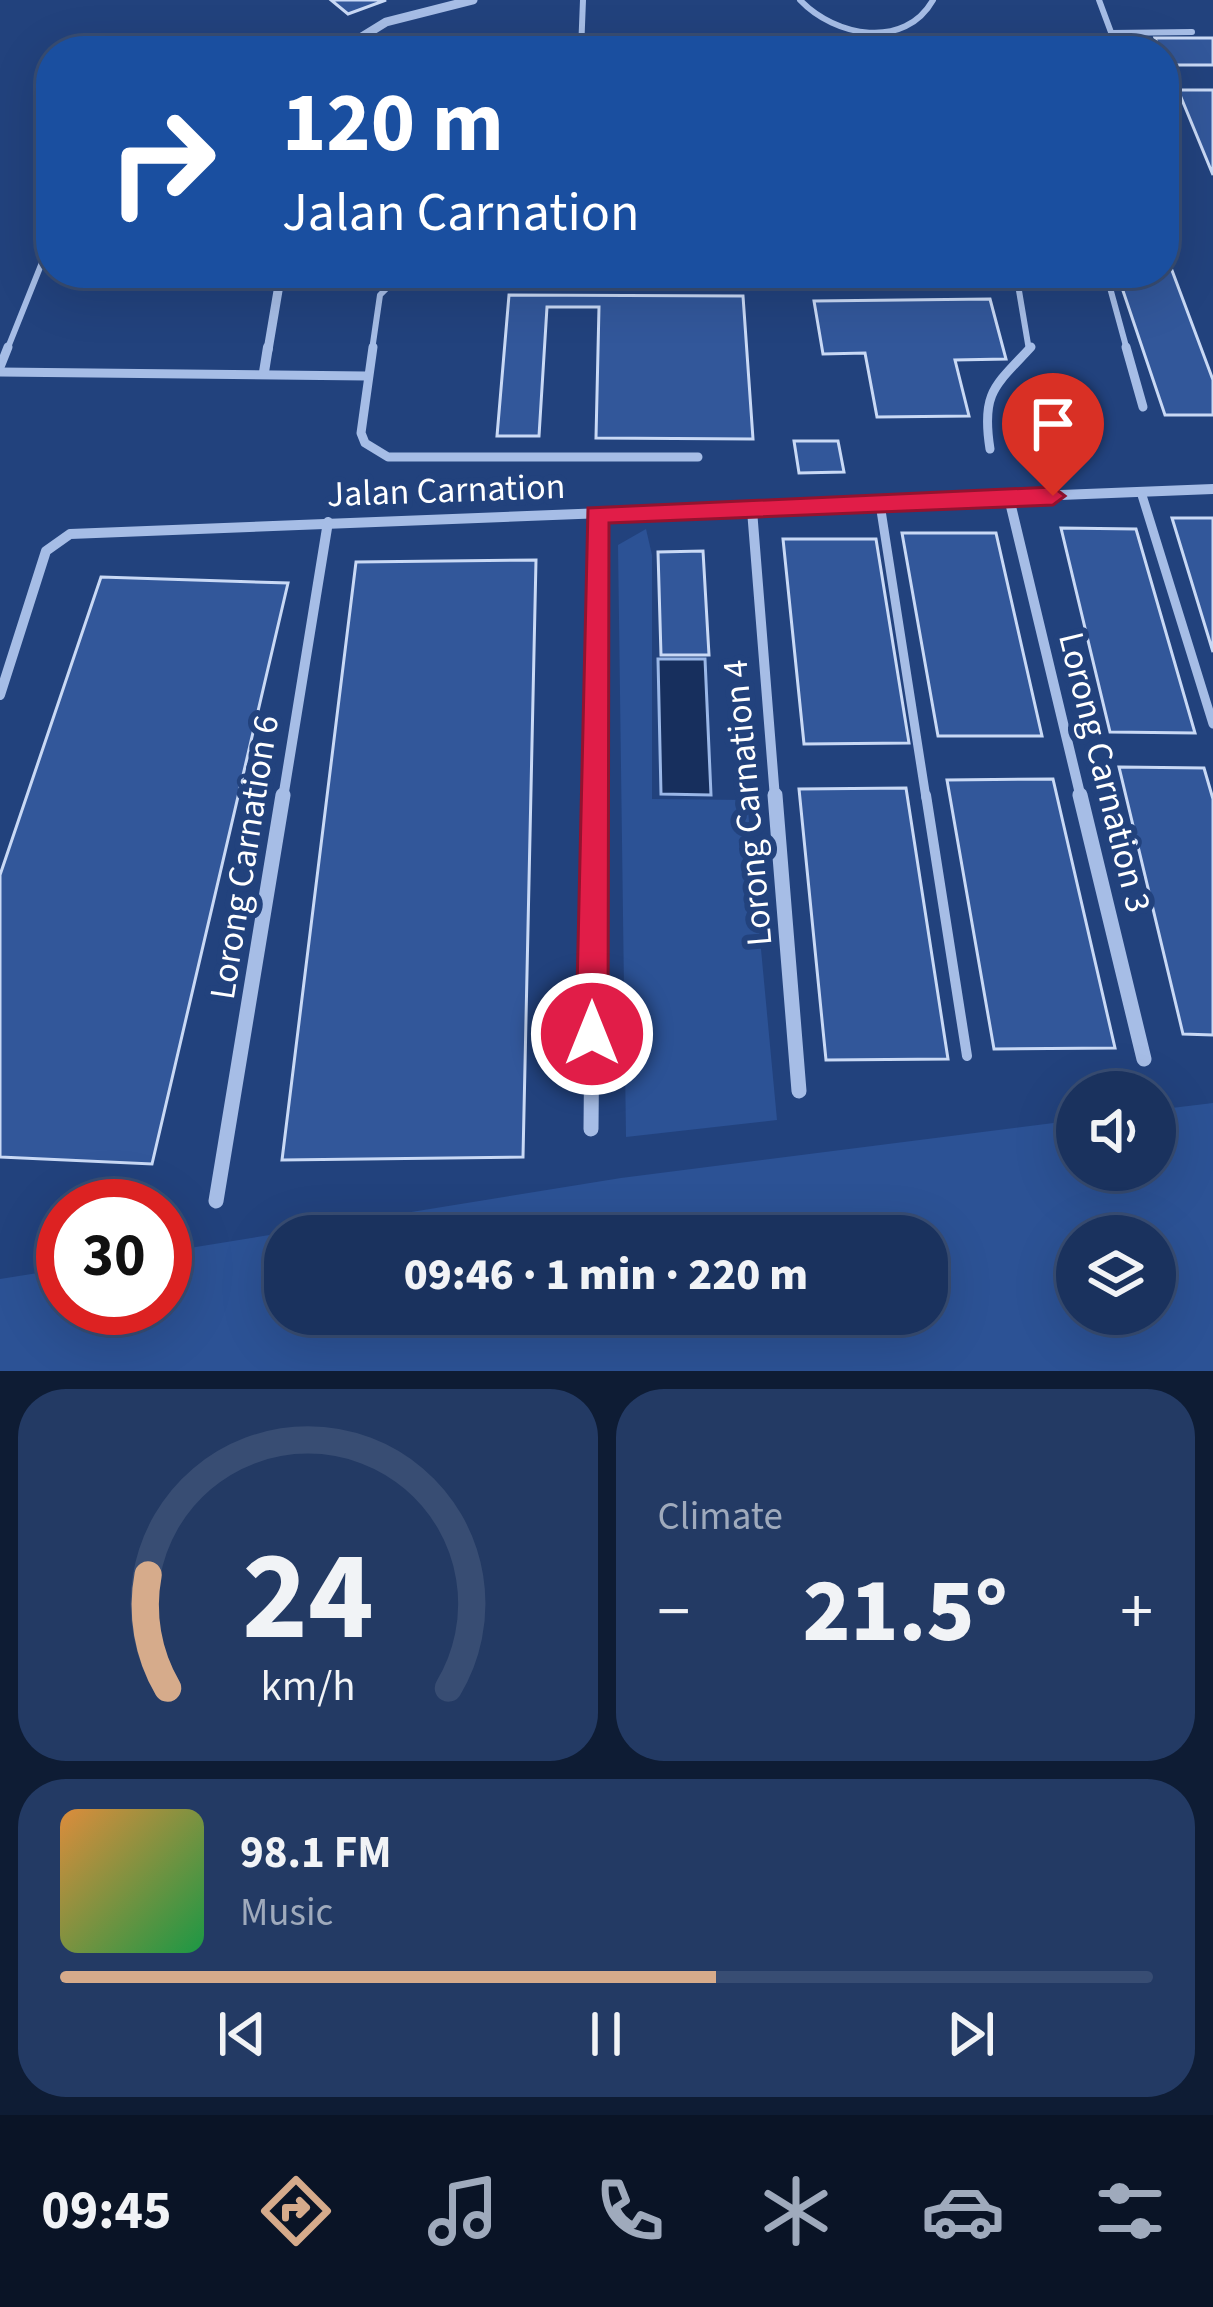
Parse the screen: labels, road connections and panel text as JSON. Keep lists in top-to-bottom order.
{
  "streets": {
    "street": [
      "Jalan Carnation",
      "Lorong Carnation 3",
      "Lorong Carnation 4",
      "Lorong Carnation 6"
    ]
  },
  "crossings": [
    ["Jalan Carnation", "Lorong Carnation 3"],
    ["Jalan Carnation", "Lorong Carnation 4"],
    ["Jalan Carnation", "Lorong Carnation 6"]
  ],
  "page": {
    "turn": ["120 m", "Jalan Carnation"],
    "limit": "30",
    "trip": "09:46 · 1 min · 220 m",
    "tile": "Climate",
    "heat": ["−", "21.5°", "+"],
    "song": ["98.1 FM", "Music"],
    "tabs": "09:45",
    "gauge": ["24", "km/h"]
  }
}
